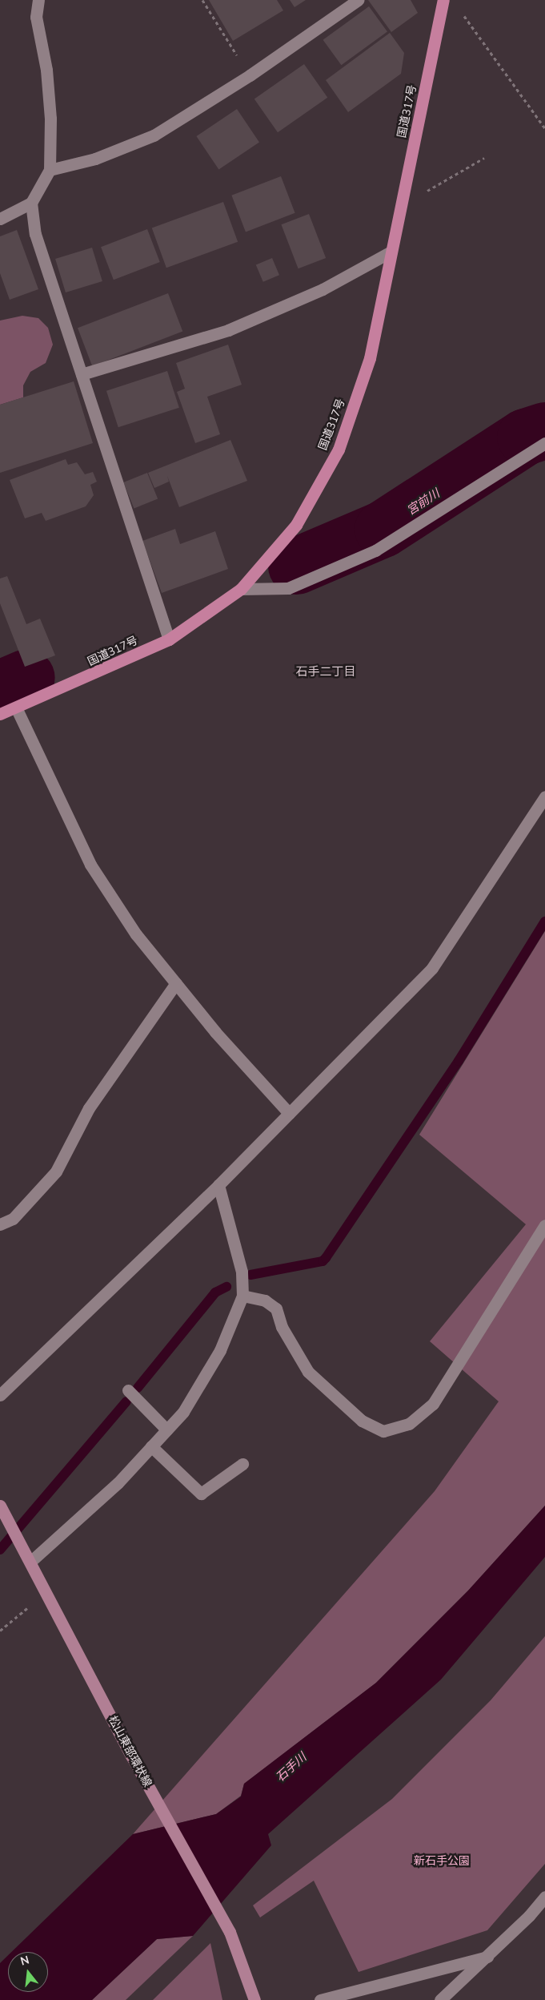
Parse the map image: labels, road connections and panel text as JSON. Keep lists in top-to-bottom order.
{
  "streets": {
    "highway": ["国道317号"],
    "main road": ["松山東部環状線"]
  },
  "districts": ["石手二丁目"],
  "water": ["宮前川", "石手川"],
  "parks": ["新石手公園"],
  "north": "top"
}
